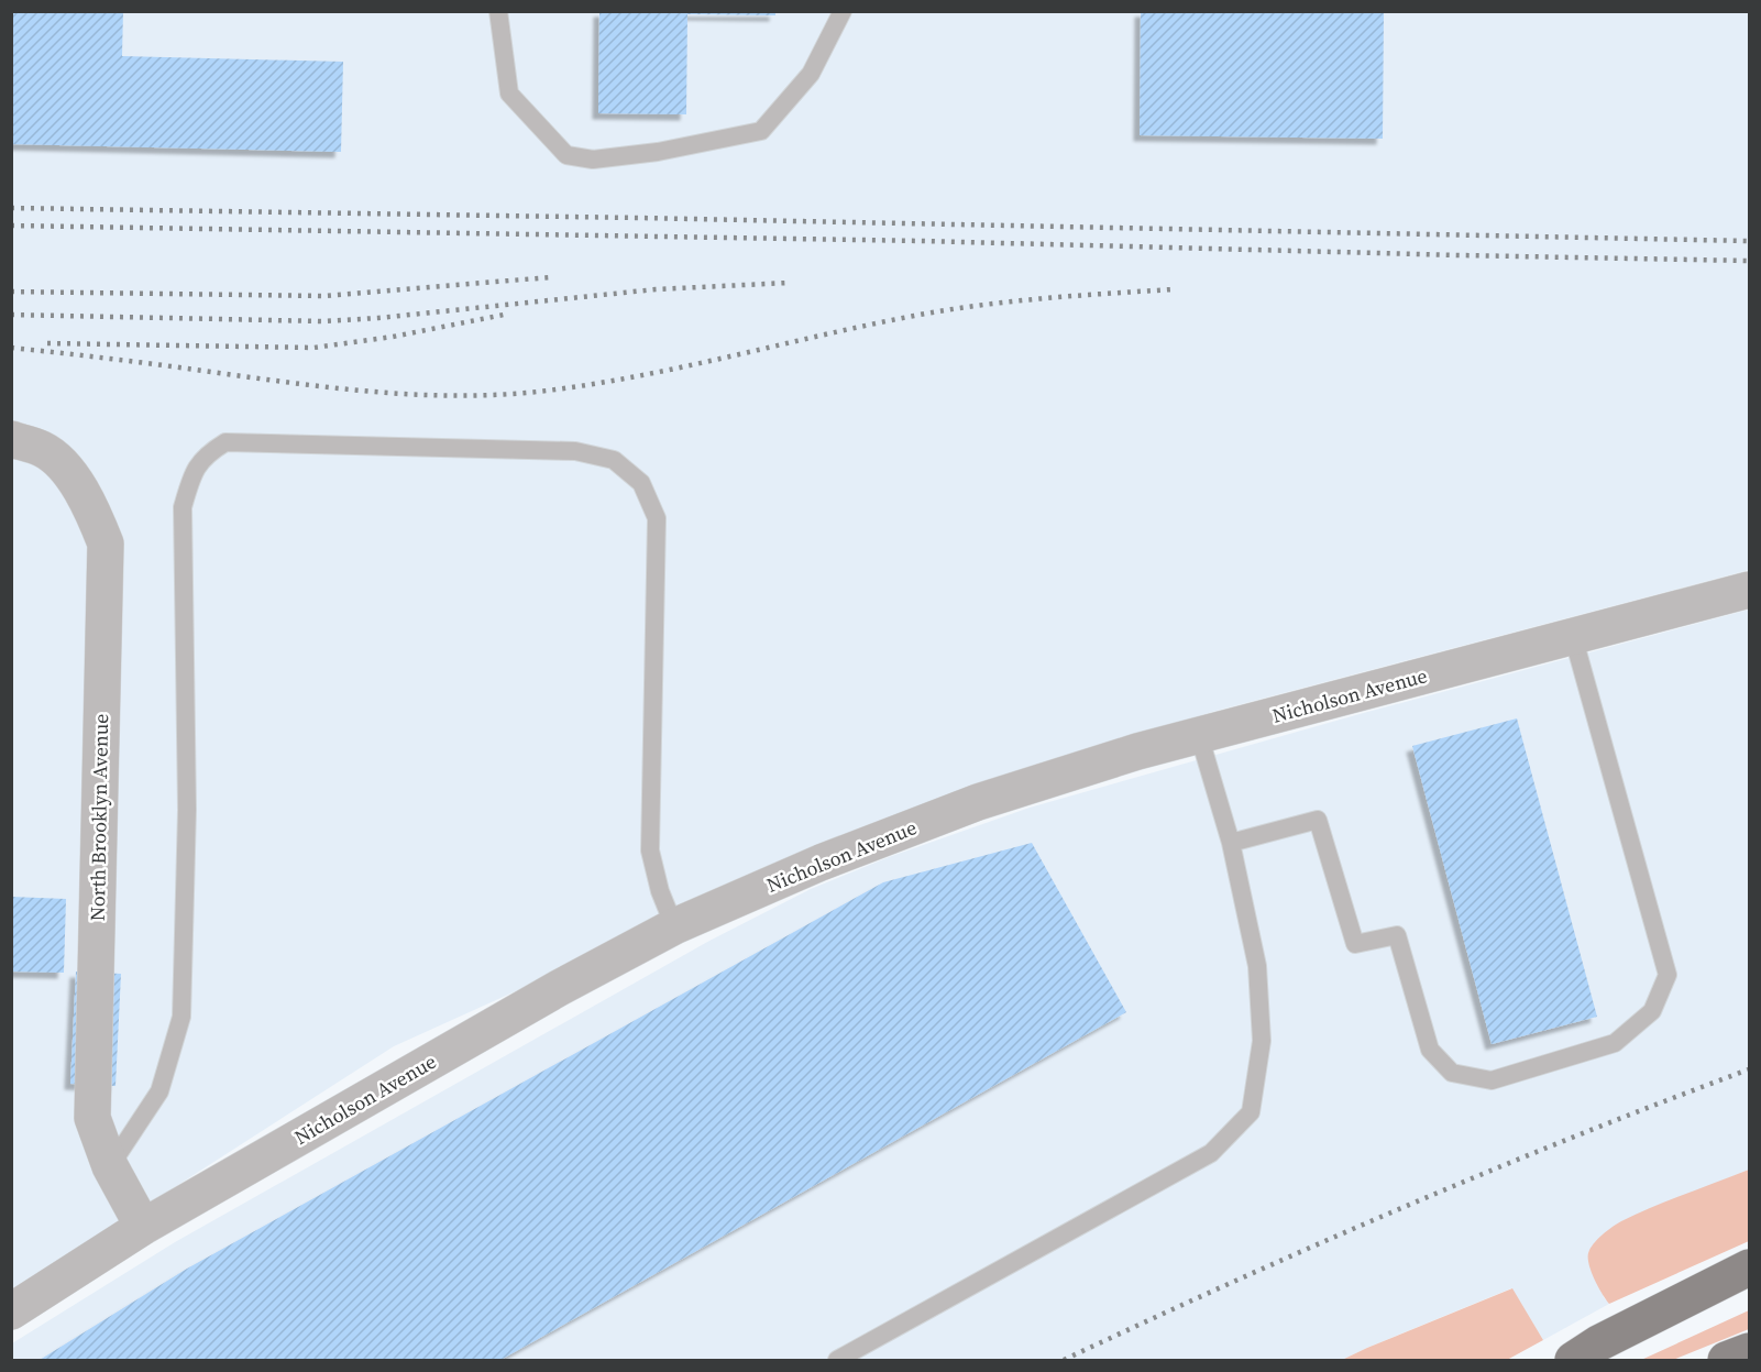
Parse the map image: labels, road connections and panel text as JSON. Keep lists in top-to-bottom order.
{
  "streets": {
    "street": ["Nicholson Avenue", "North Brooklyn Avenue"]
  },
  "crossings": [
    ["Nicholson Avenue", "North Brooklyn Avenue"]
  ]
}
